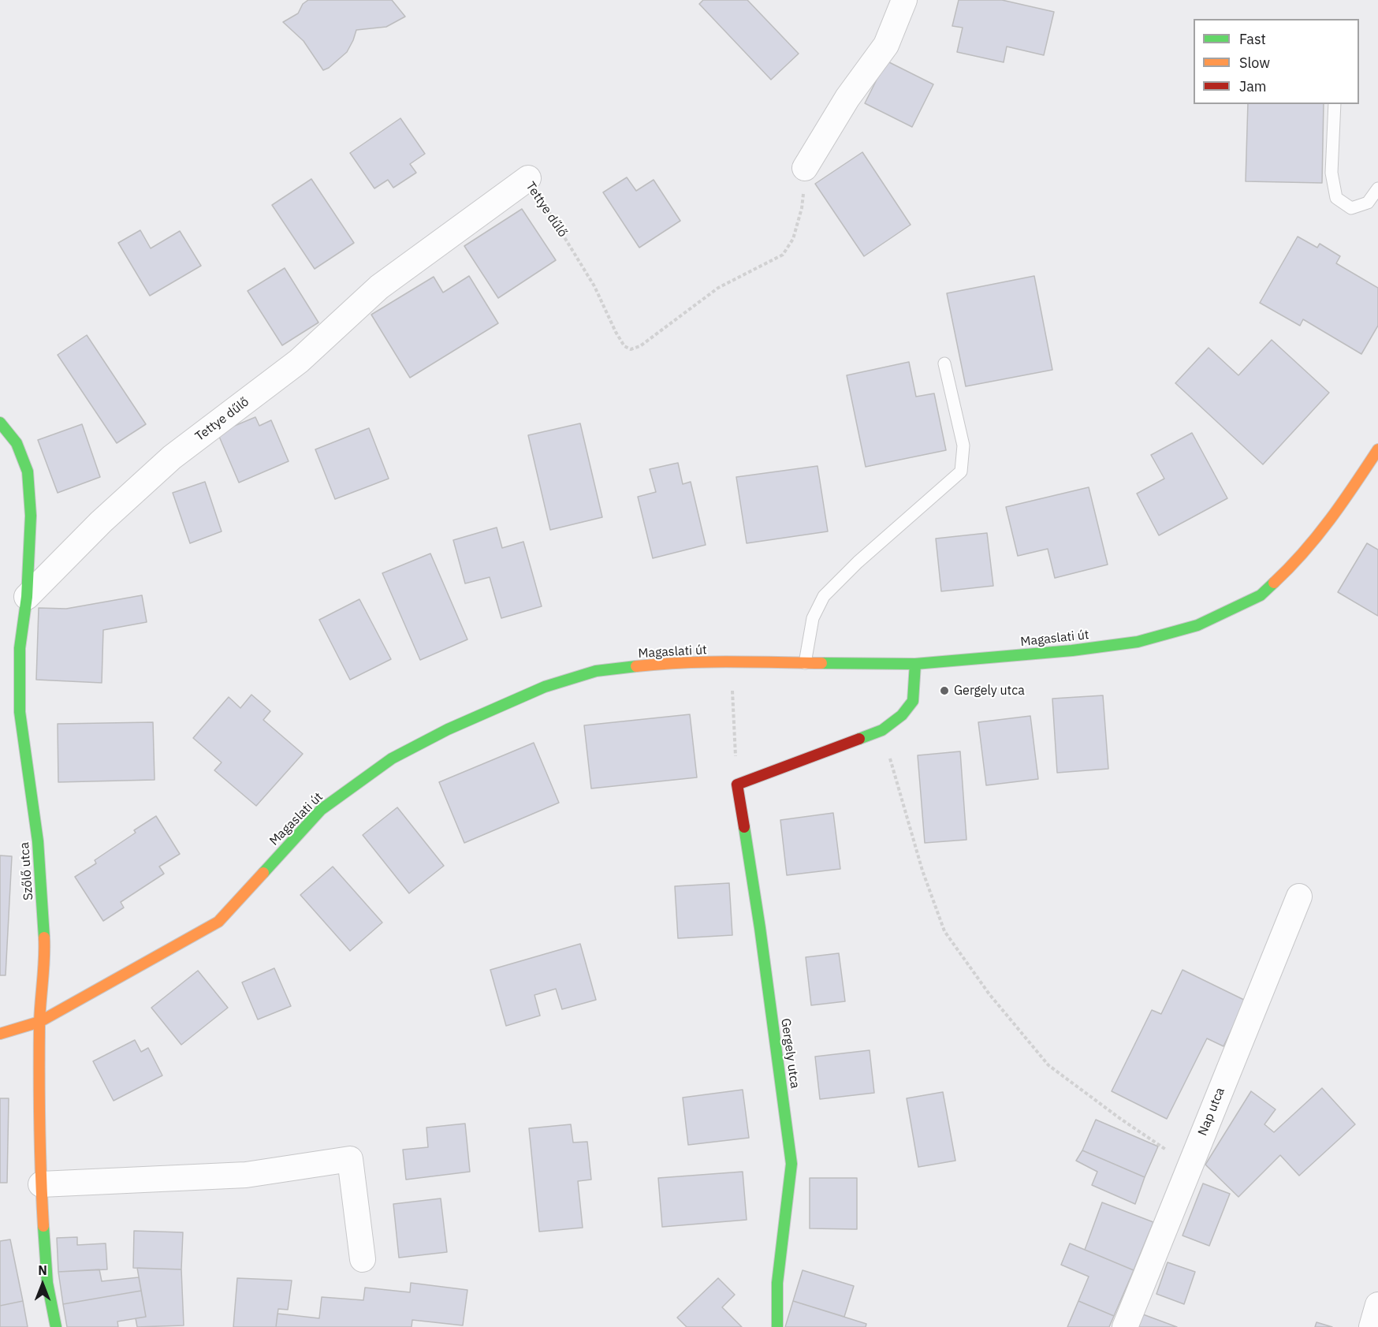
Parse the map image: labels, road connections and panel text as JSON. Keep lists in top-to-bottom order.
{
  "streets": {
    "street": [
      "Tettye dűlő",
      "Magaslati út",
      "Szőlő utca",
      "Gergely utca",
      "Nap utca"
    ]
  },
  "crossings": [
    ["Tettye dűlő", "Szőlő utca"],
    ["Magaslati út", "Szőlő utca"]
  ],
  "places": ["Gergely utca"],
  "legend": ["Fast", "Slow", "Jam"],
  "north": "top"
}
